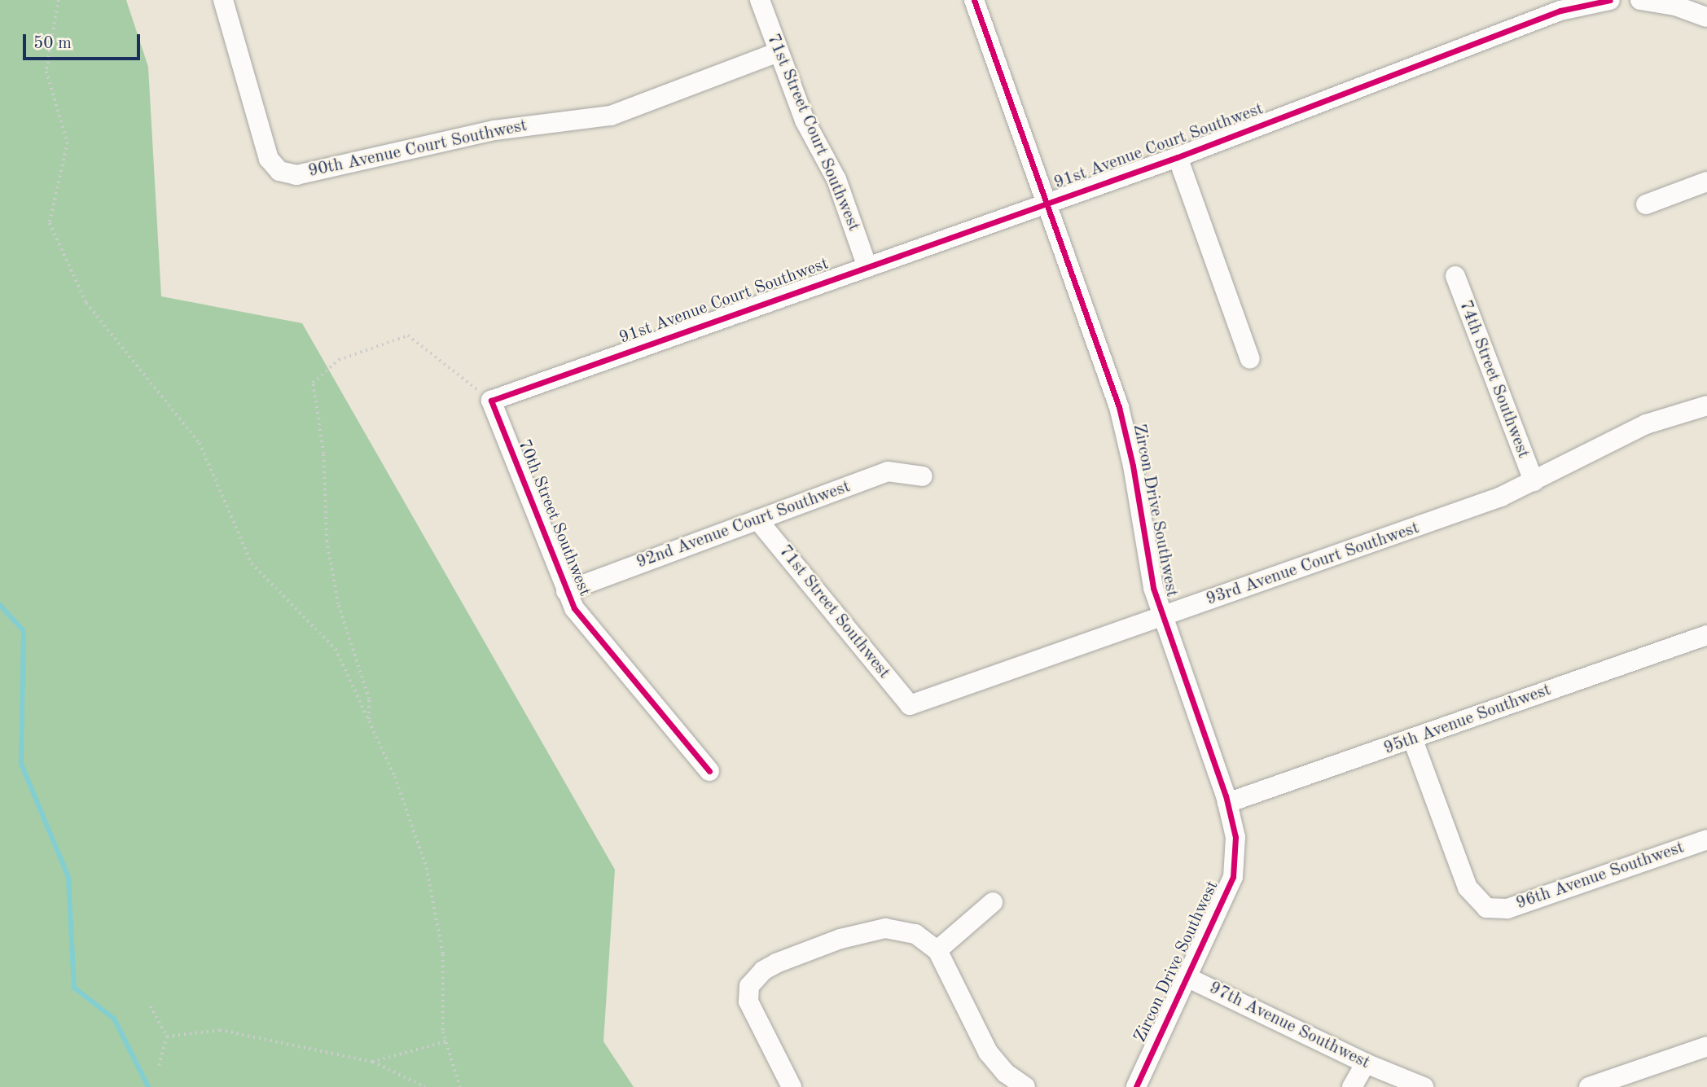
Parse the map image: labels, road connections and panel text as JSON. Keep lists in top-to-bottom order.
{
  "streets": {
    "street": [
      "71st Street Court Southwest",
      "91st Avenue Court Southwest",
      "90th Avenue Court Southwest",
      "74th Street Southwest",
      "Zircon Drive Southwest",
      "70th Street Southwest",
      "92nd Avenue Court Southwest",
      "93rd Avenue Court Southwest",
      "71st Street Southwest",
      "95th Avenue Southwest",
      "96th Avenue Southwest",
      "97th Avenue Southwest"
    ]
  },
  "crossings": [
    ["71st Street Court Southwest", "91st Avenue Court Southwest"],
    ["71st Street Court Southwest", "90th Avenue Court Southwest"],
    ["91st Avenue Court Southwest", "Zircon Drive Southwest"],
    ["91st Avenue Court Southwest", "70th Street Southwest"],
    ["74th Street Southwest", "93rd Avenue Court Southwest"],
    ["Zircon Drive Southwest", "93rd Avenue Court Southwest"],
    ["Zircon Drive Southwest", "95th Avenue Southwest"],
    ["Zircon Drive Southwest", "97th Avenue Southwest"],
    ["70th Street Southwest", "92nd Avenue Court Southwest"],
    ["92nd Avenue Court Southwest", "71st Street Southwest"],
    ["93rd Avenue Court Southwest", "71st Street Southwest"],
    ["95th Avenue Southwest", "96th Avenue Southwest"]
  ],
  "scale_bar": "50 m"
}
